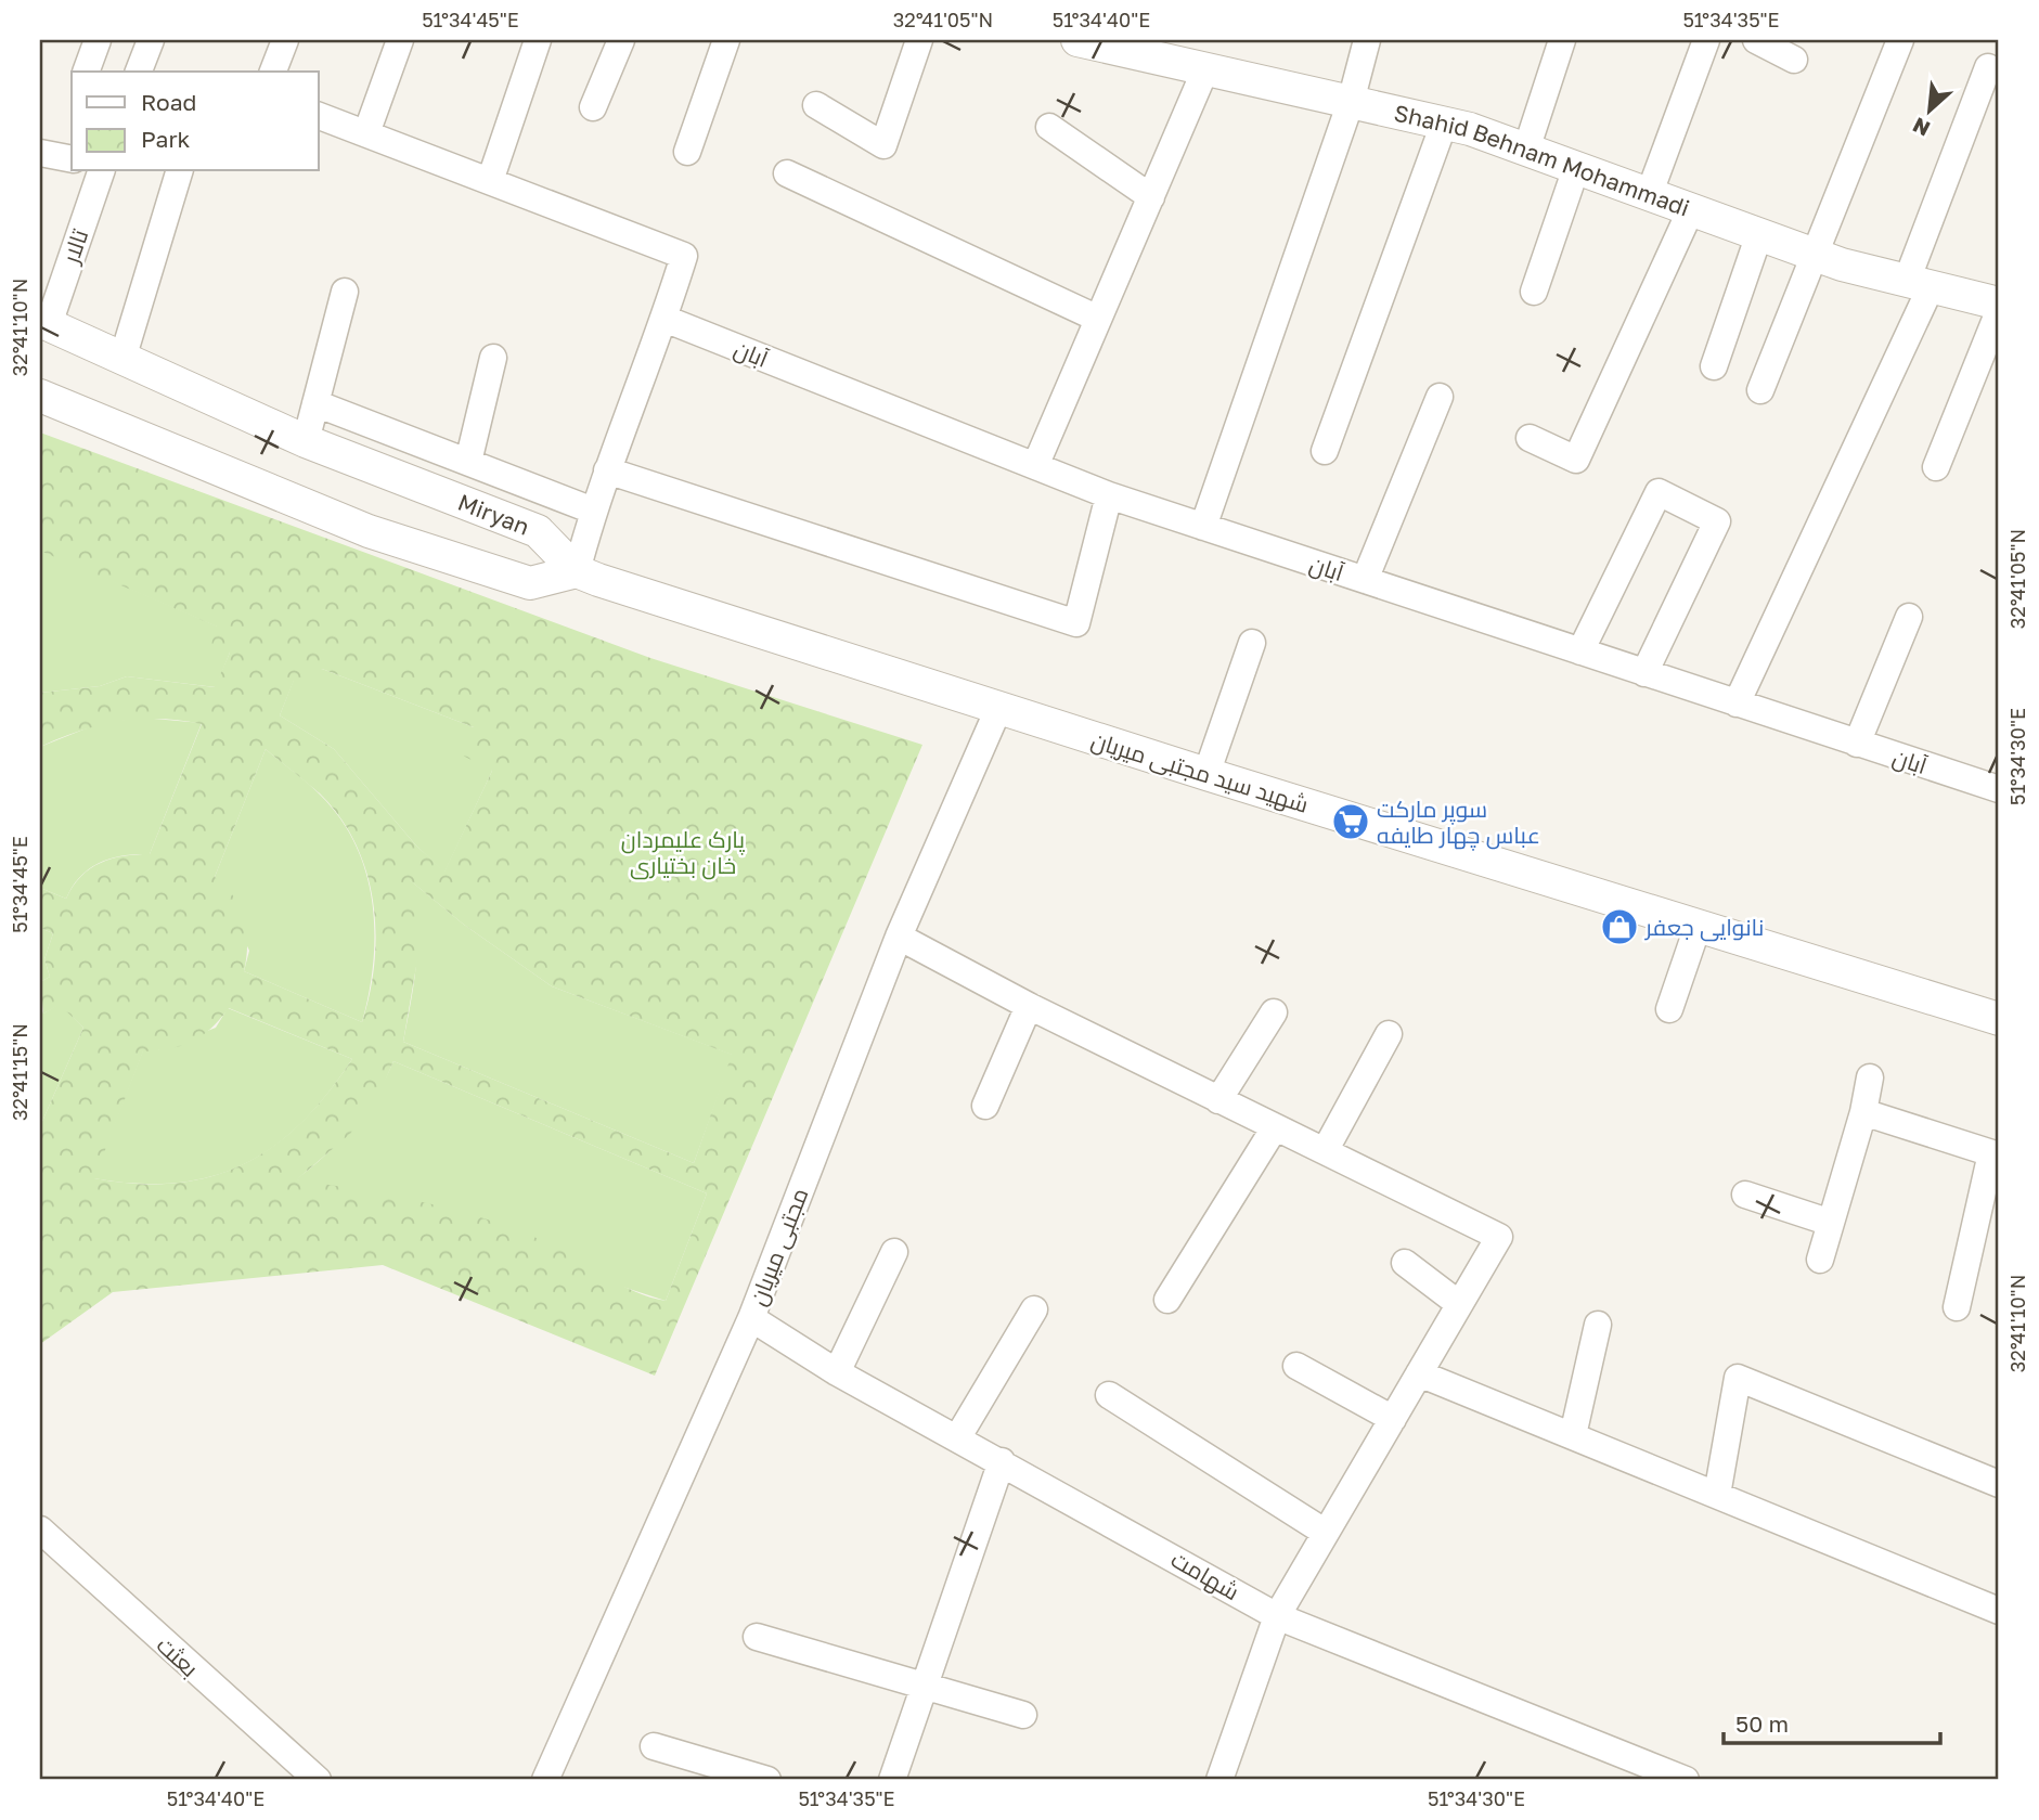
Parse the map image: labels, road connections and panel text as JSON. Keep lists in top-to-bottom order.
{
  "streets": {
    "street": [
      "Shahid Behnam Mohammadi",
      "تالار",
      "آبان",
      "Miryan",
      "شهید سید مجتبی میریان",
      "مجتبی میریان",
      "شهامت",
      "بعثت"
    ]
  },
  "crossings": [
    ["تالار", "Miryan"],
    ["Miryan", "شهید سید مجتبی میریان"],
    ["شهید سید مجتبی میریان", "مجتبی میریان"],
    ["مجتبی میریان", "شهامت"]
  ],
  "parks": ["پارک علیمردان خان بختیاری"],
  "places": {
    "supermarket": ["سوپر مارکت عباس چهار طایفه"],
    "shop": ["نانوایی جعفر"]
  },
  "legend": ["Road", "Park"],
  "scale_bar": "50 m",
  "north": "bottom left",
  "coordinates": [
    "51°34'45\"E",
    "32°41'05\"N",
    "51°34'40\"E",
    "51°34'35\"E",
    "32°41'10\"N",
    "51°34'30\"E",
    "32°41'15\"N"
  ]
}
